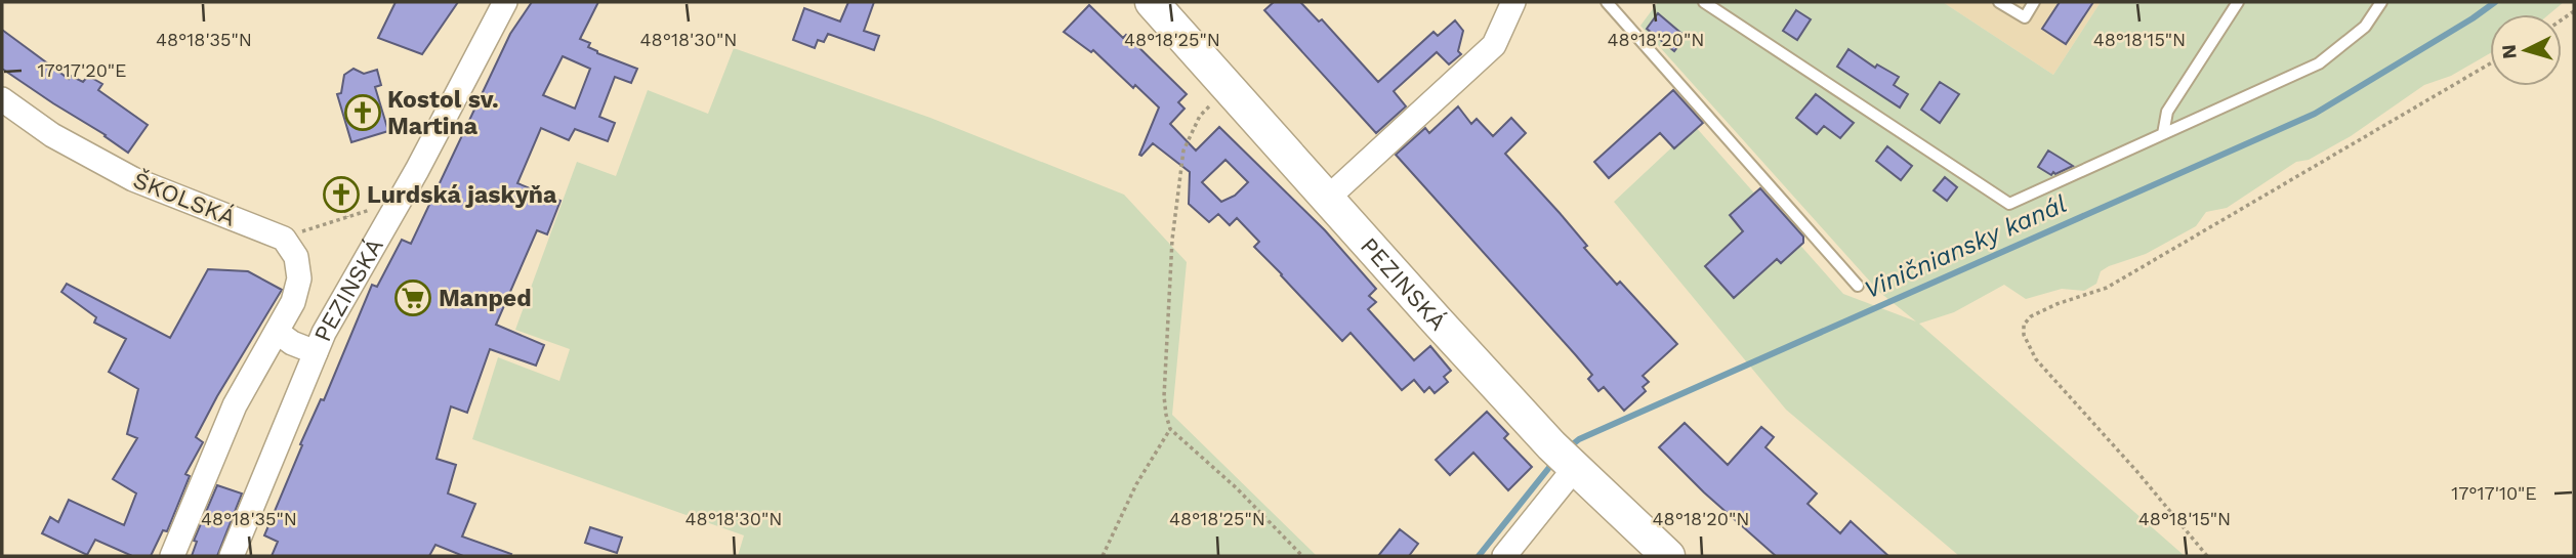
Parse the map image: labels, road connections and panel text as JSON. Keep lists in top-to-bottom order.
{
  "streets": {
    "main road": ["PEZINSKÁ"],
    "street": ["ŠKOLSKÁ"]
  },
  "water": ["Viničniansky kanál"],
  "places": {
    "church": ["Kostol sv. Martina", "Lurdská jaskyňa"],
    "supermarket": ["Manped"]
  },
  "north": "left",
  "coordinates": [
    "48°18'35\"N",
    "48°18'30\"N",
    "48°18'25\"N",
    "48°18'20\"N",
    "48°18'15\"N",
    "17°17'20\"E",
    "17°17'10\"E"
  ]
}
